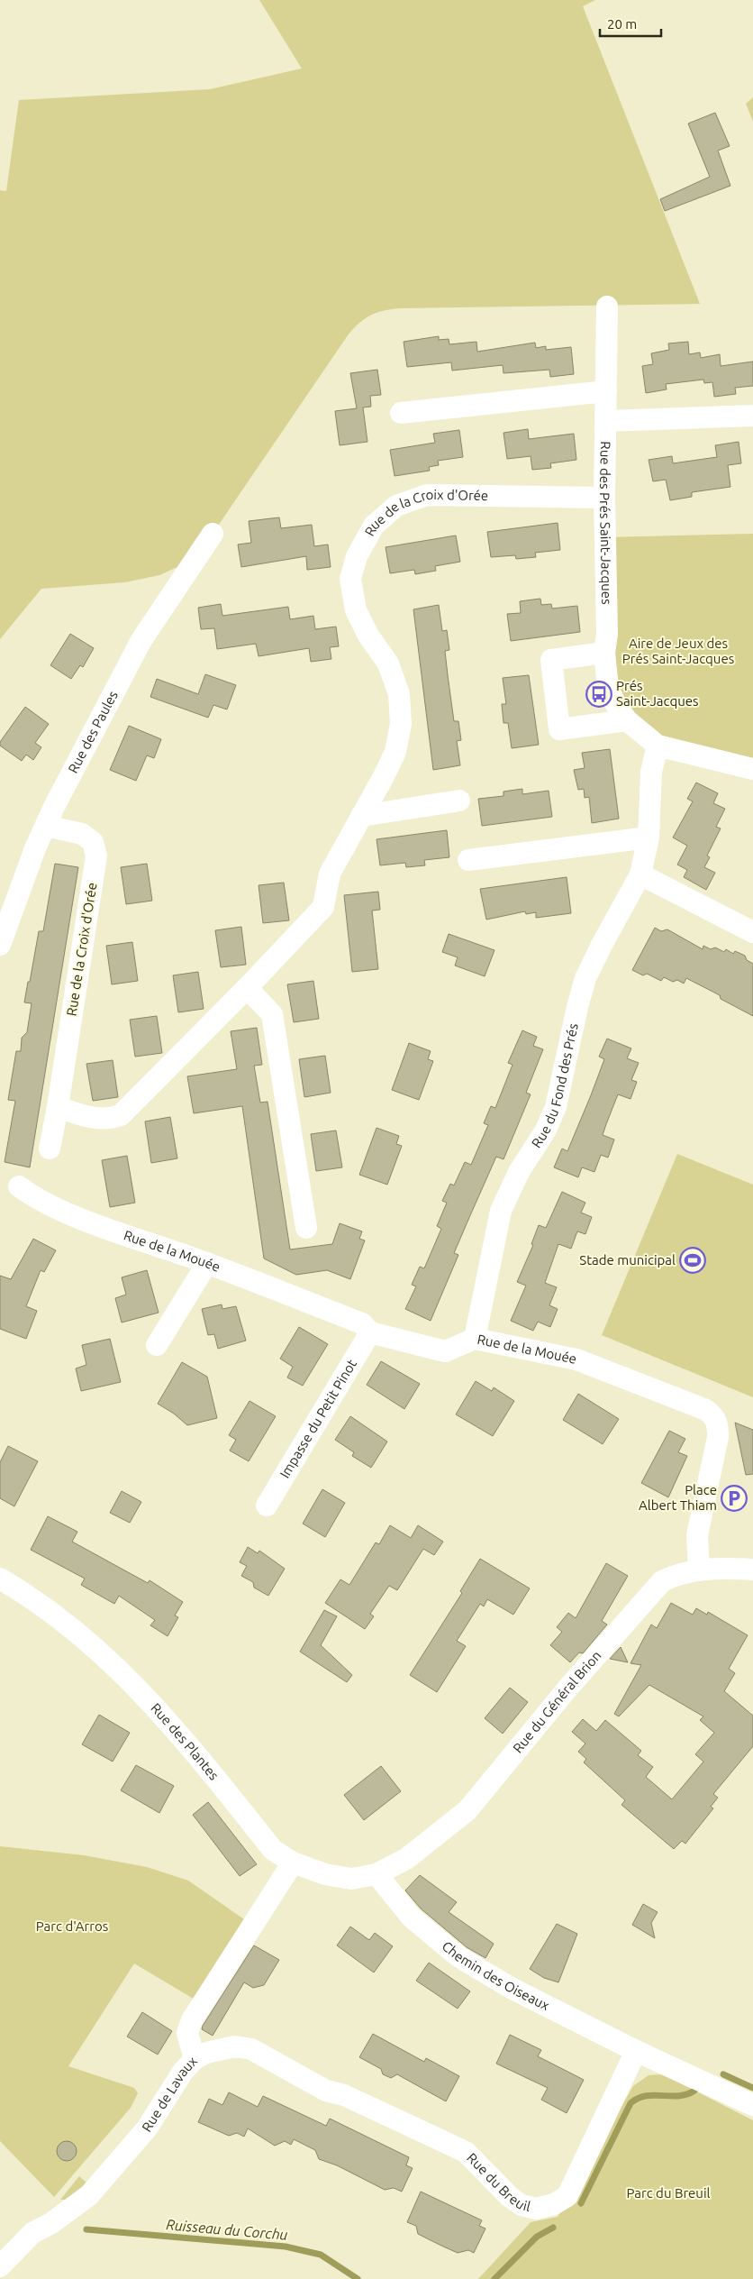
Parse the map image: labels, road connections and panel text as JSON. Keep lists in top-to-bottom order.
{
  "streets": {
    "street": [
      "Rue de la Croix d'Orée",
      "Rue des Prés Saint-Jacques",
      "Rue des Paules",
      "Rue du Fond des Prés",
      "Rue de la Mouée",
      "Impasse du Petit Pinot",
      "Rue du Général Brion",
      "Rue des Plantes",
      "Chemin des Oiseaux",
      "Rue de Lavaux",
      "Rue du Breuil"
    ]
  },
  "crossings": [
    ["Rue de la Croix d'Orée", "Rue des Prés Saint-Jacques"],
    ["Rue de la Croix d'Orée", "Rue des Paules"],
    ["Rue des Prés Saint-Jacques", "Rue du Fond des Prés"],
    ["Rue du Fond des Prés", "Rue de la Mouée"],
    ["Rue de la Mouée", "Impasse du Petit Pinot"],
    ["Rue de la Mouée", "Rue du Général Brion"],
    ["Rue du Général Brion", "Rue des Plantes"],
    ["Rue du Général Brion", "Chemin des Oiseaux"],
    ["Rue des Plantes", "Chemin des Oiseaux"],
    ["Rue des Plantes", "Rue de Lavaux"],
    ["Chemin des Oiseaux", "Rue du Breuil"],
    ["Rue de Lavaux", "Rue du Breuil"]
  ],
  "water": ["Ruisseau du Corchu"],
  "parks": ["Aire de Jeux des Prés Saint-Jacques", "Parc d'Arros", "Parc du Breuil"],
  "places": {
    "bus stop": ["Prés Saint-Jacques"],
    "sports": ["Stade municipal"],
    "parking": ["Place Albert Thiam"]
  },
  "scale_bar": "20 m"
}
